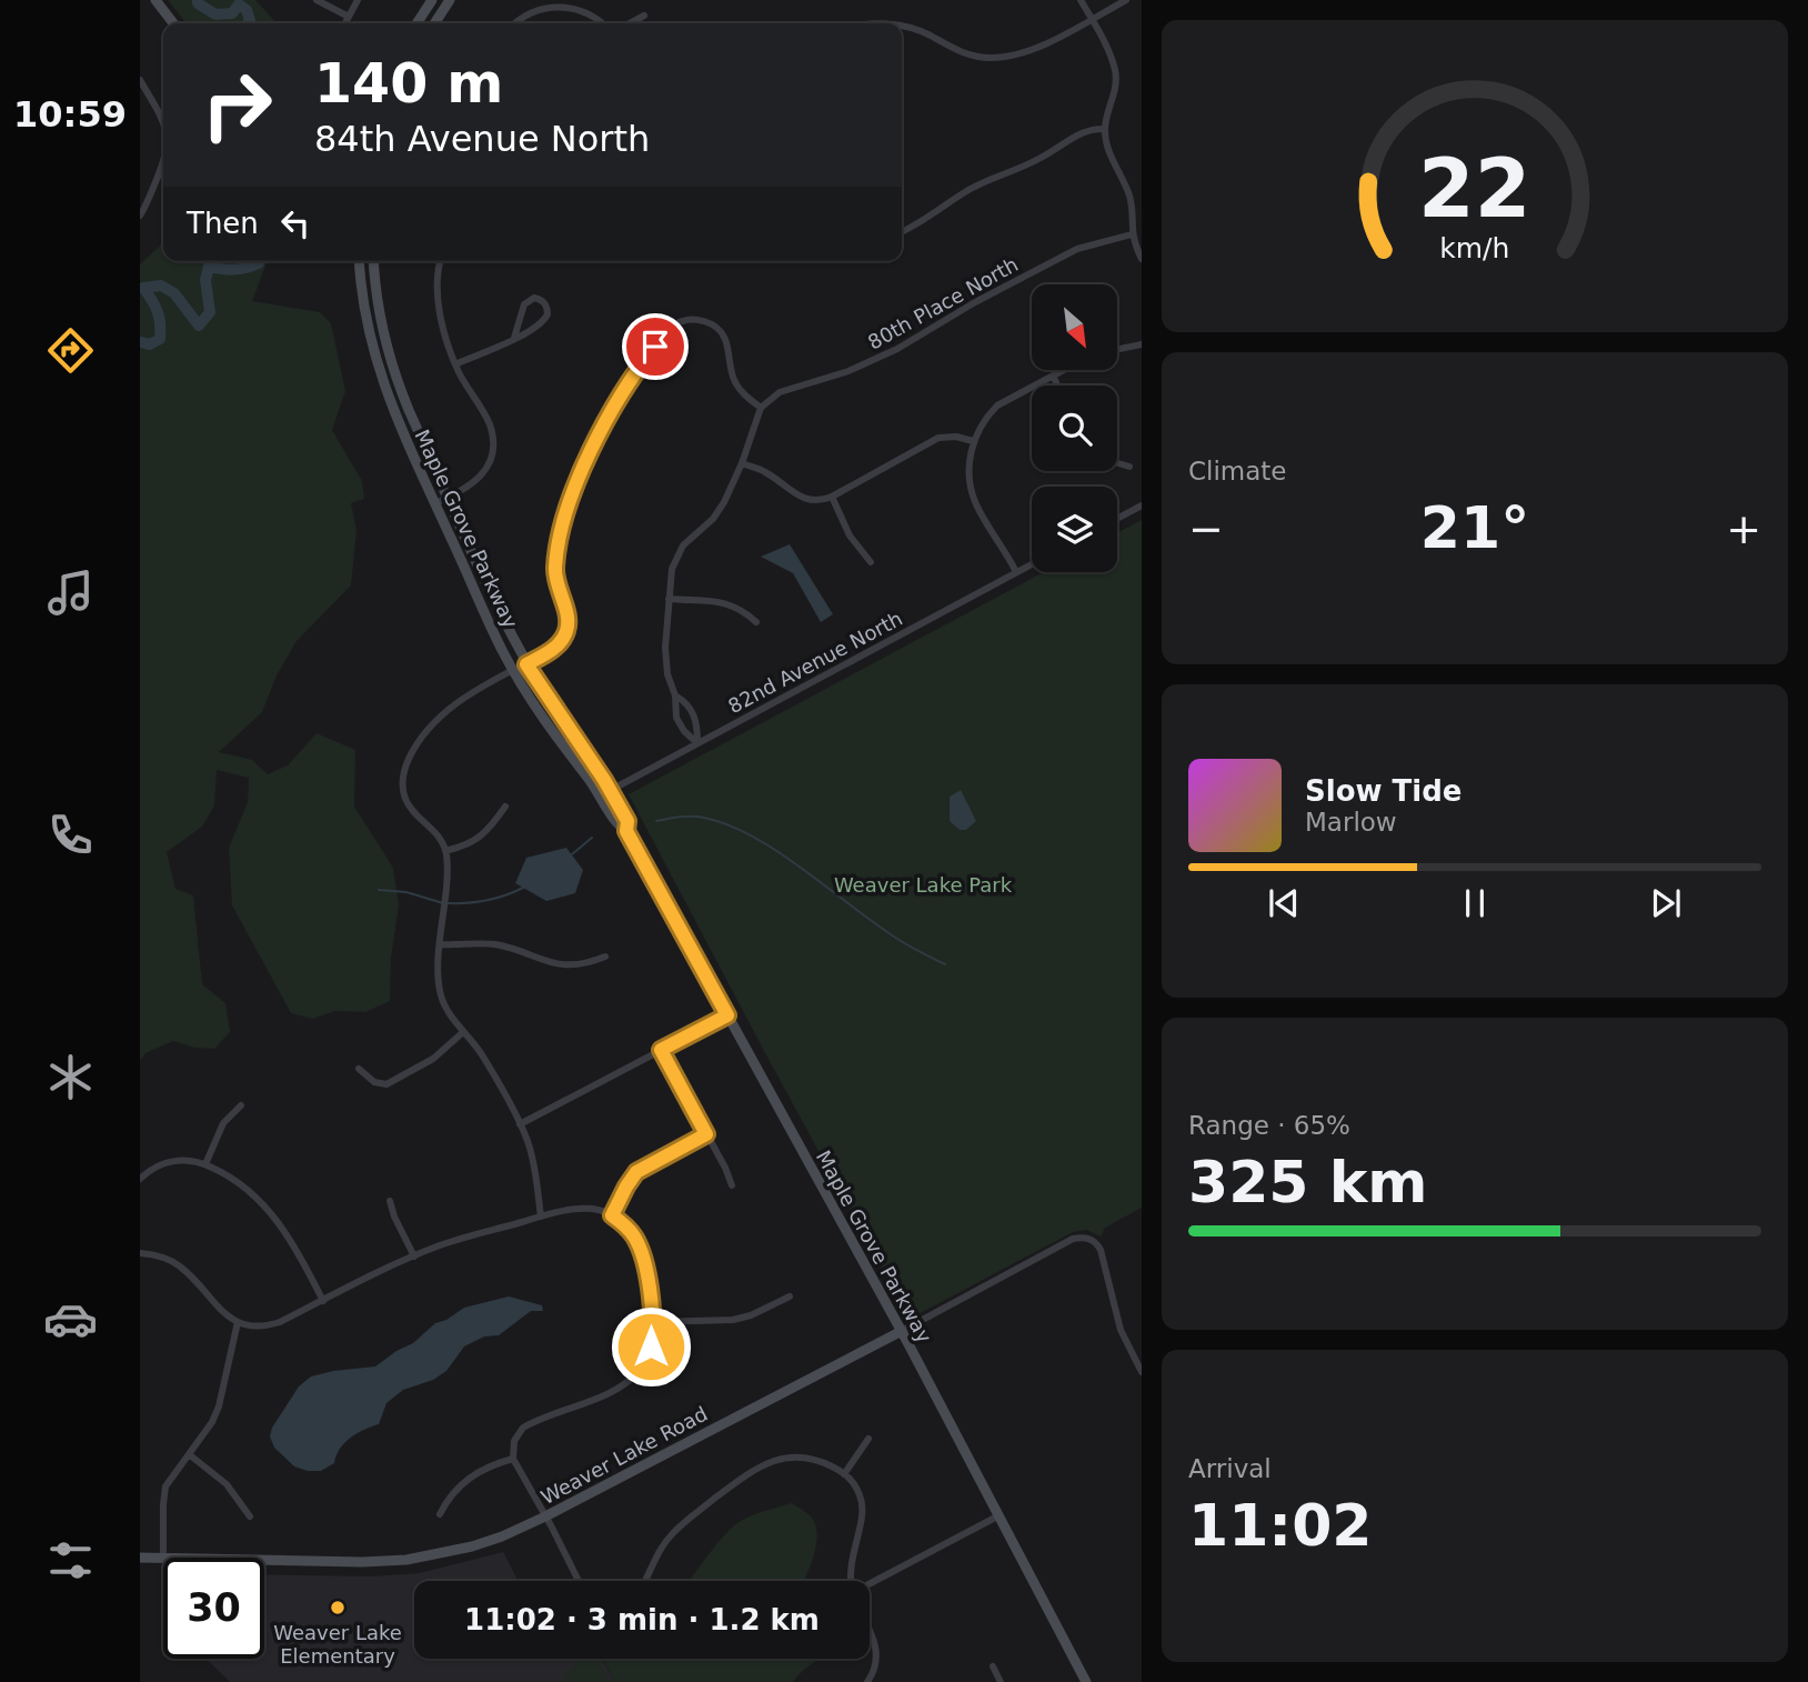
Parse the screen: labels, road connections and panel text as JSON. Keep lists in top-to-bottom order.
{
  "streets": {
    "main road": ["Maple Grove Parkway", "Weaver Lake Road"],
    "street": ["80th Place North", "82nd Avenue North"]
  },
  "crossings": [
    ["Maple Grove Parkway", "82nd Avenue North"],
    ["Maple Grove Parkway", "Weaver Lake Road"]
  ],
  "parks": ["Weaver Lake Park"],
  "places": ["Weaver Lake Elementary"],
  "north": "bottom right",
  "page": {
    "tabs": "10:59",
    "turn": ["140 m", "84th Avenue North"],
    "then": "Then",
    "tile": [
      "Climate",
      ["Range · 65%", "325 km"],
      ["Arrival", "11:02"]
    ],
    "heat": ["−", "21°", "+"],
    "song": ["Slow Tide", "Marlow"],
    "limit": "30",
    "trip": "11:02 · 3 min · 1.2 km",
    "gauge": ["22", "km/h"]
  }
}
